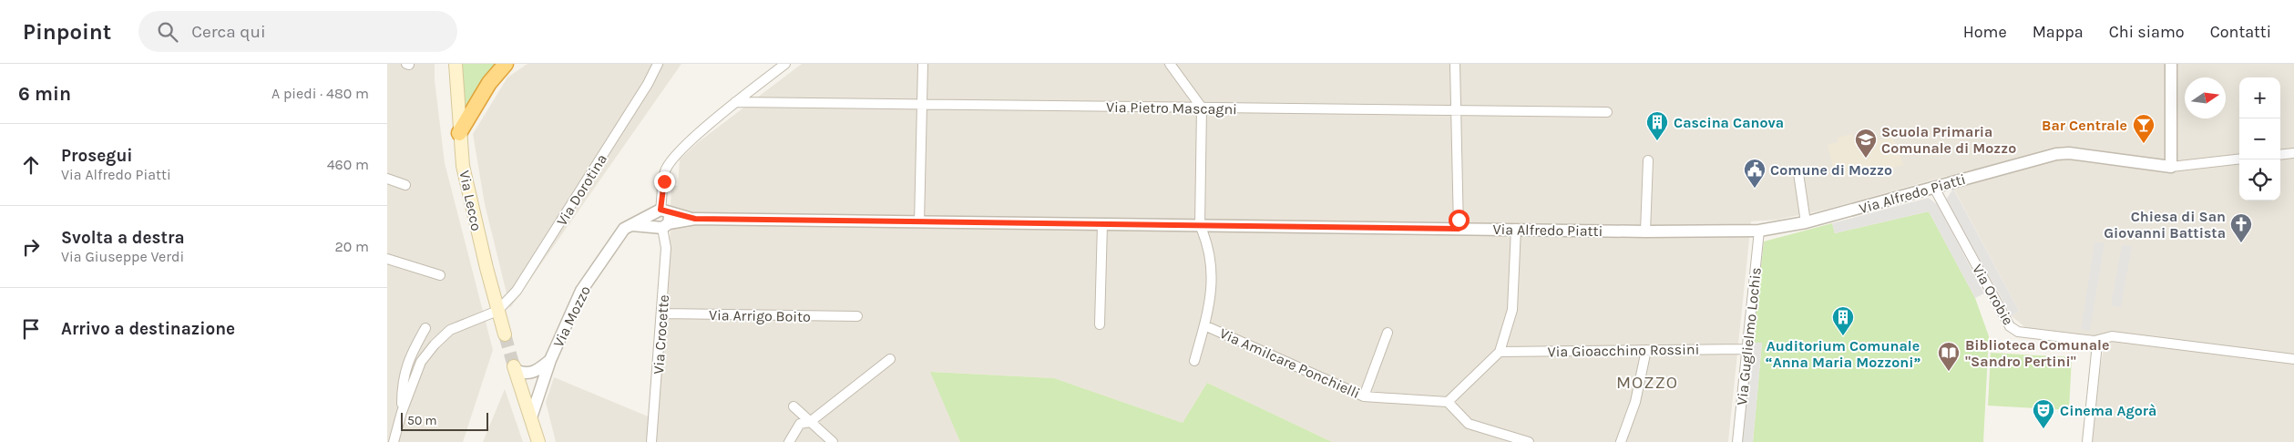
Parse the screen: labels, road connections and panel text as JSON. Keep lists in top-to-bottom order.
{
  "streets": {
    "main road": ["Via Lecco"],
    "street": [
      "Via Pietro Mascagni",
      "Via Dorotina",
      "Via Alfredo Piatti",
      "Via Orobie",
      "Via Arrigo Boito",
      "Via Mozzo",
      "Via Crocette",
      "Via Guglielmo Lochis",
      "Via Gioacchino Rossini",
      "Via Amilcare Ponchielli"
    ]
  },
  "crossings": [
    ["Via Pietro Mascagni", "Via Crocette"],
    ["Via Dorotina", "Via Lecco"],
    ["Via Alfredo Piatti", "Via Orobie"],
    ["Via Alfredo Piatti", "Via Mozzo"],
    ["Via Alfredo Piatti", "Via Crocette"],
    ["Via Alfredo Piatti", "Via Guglielmo Lochis"],
    ["Via Arrigo Boito", "Via Crocette"],
    ["Via Mozzo", "Via Crocette"],
    ["Via Guglielmo Lochis", "Via Gioacchino Rossini"]
  ],
  "districts": ["MOZZO"],
  "places": {
    "building": ["Cascina Canova", "Auditorium Comunale “Anna Maria Mozzoni”"],
    "bar": ["Bar Centrale"],
    "school or university": ["Scuola Primaria Comunale di Mozzo"],
    "public building": ["Comune di Mozzo"],
    "church": ["Chiesa di San Giovanni Battista"],
    "library": ["Biblioteca Comunale \"Sandro Pertini\""],
    "theatre": ["Cinema Agorà"]
  },
  "scale_bar": "50 m",
  "north": "right",
  "page": {
    "header": "Pinpoint",
    "search": "Cerca qui",
    "nav": [
      "Home",
      "Mappa",
      "Chi siamo",
      "Contatti"
    ],
    "heading": ["6 min", "A piedi · 480 m"],
    "map_buttons": ["+", "−"],
    "list": [
      ["Prosegui", "Via Alfredo Piatti", "460 m"],
      ["Svolta a destra", "Via Giuseppe Verdi", "20 m"],
      "Arrivo a destinazione"
    ],
    "scale": "50 m"
  }
}
